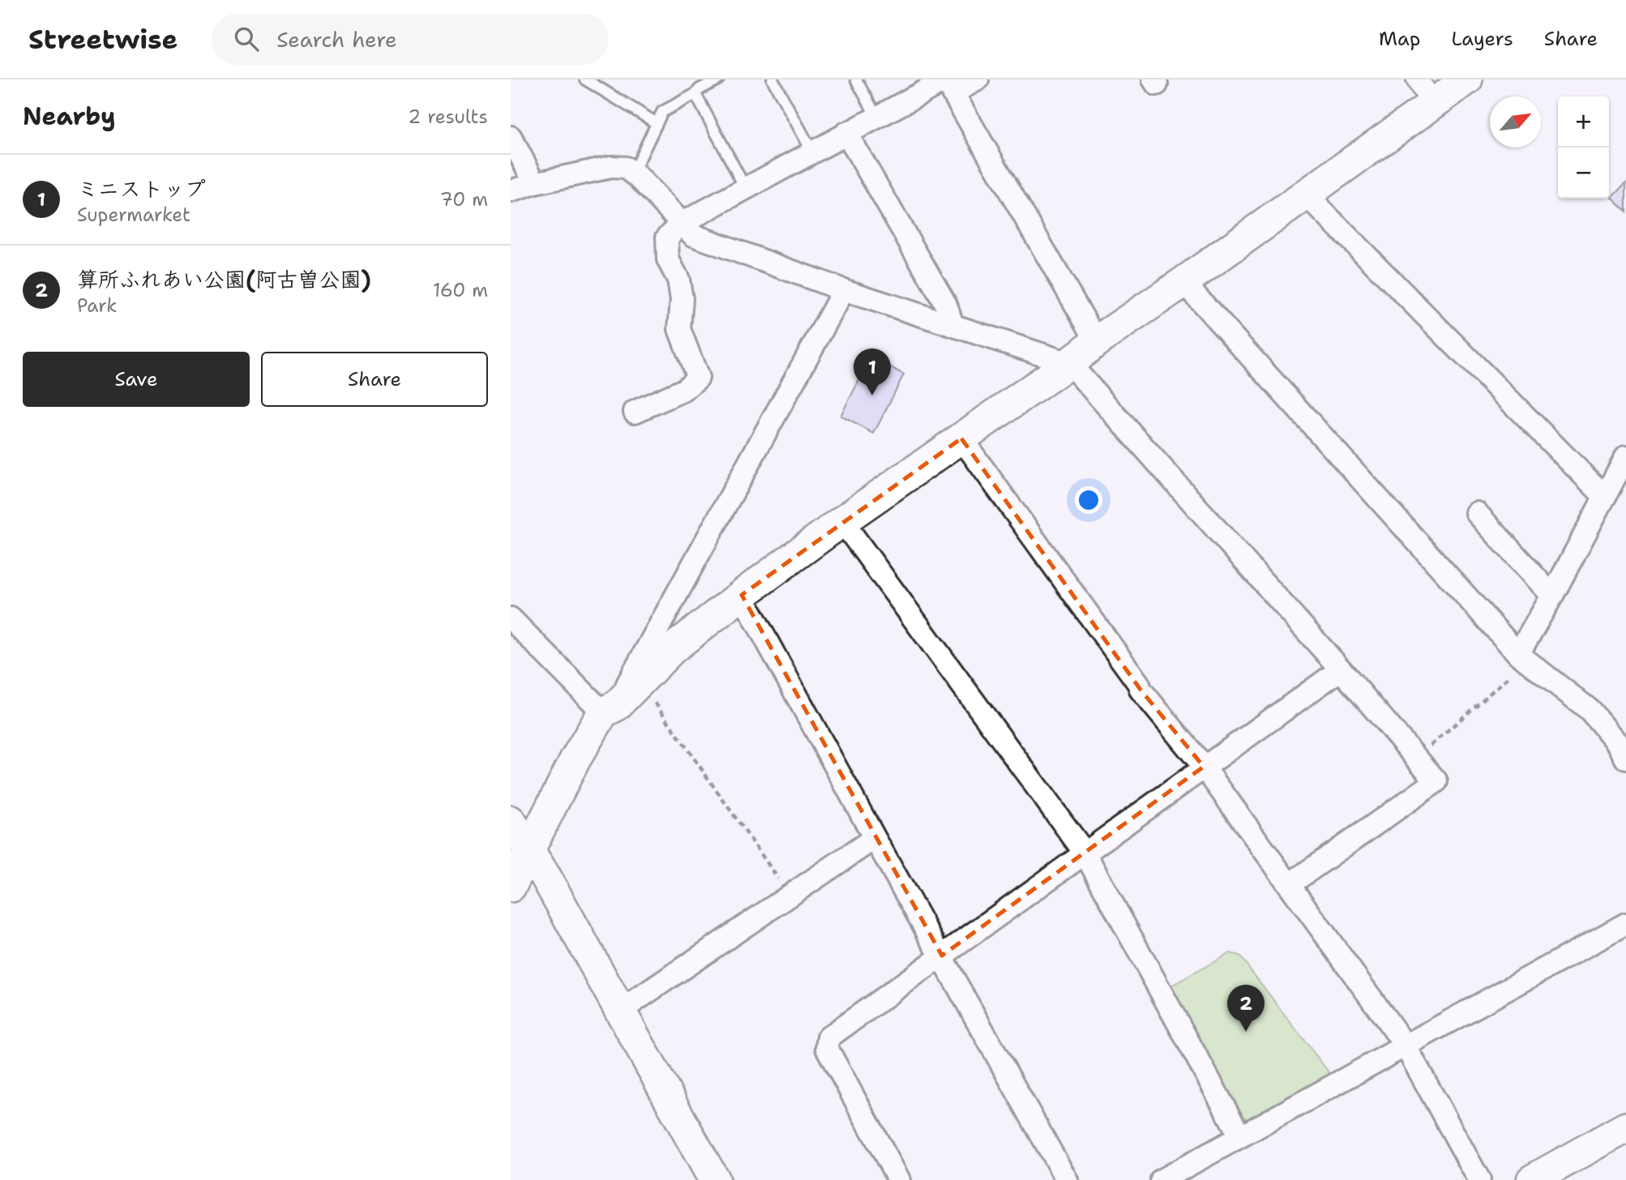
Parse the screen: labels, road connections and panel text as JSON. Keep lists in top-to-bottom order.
{
  "north": "top right",
  "page": {
    "header": "Streetwise",
    "search": "Search here",
    "nav": ["Map", "Layers", "Share"],
    "heading": ["Nearby", "2 results"],
    "map_buttons": ["+", "−"],
    "list": [
      {
        "mark": "1",
        "name": "ミニストップ",
        "note": "Supermarket",
        "value": "70 m"
      },
      {
        "mark": "2",
        "name": "算所ふれあい公園(阿古曽公園)",
        "note": "Park",
        "value": "160 m"
      }
    ],
    "buttons": ["Save", "Share"],
    "pins": ["1", "2"]
  }
}
